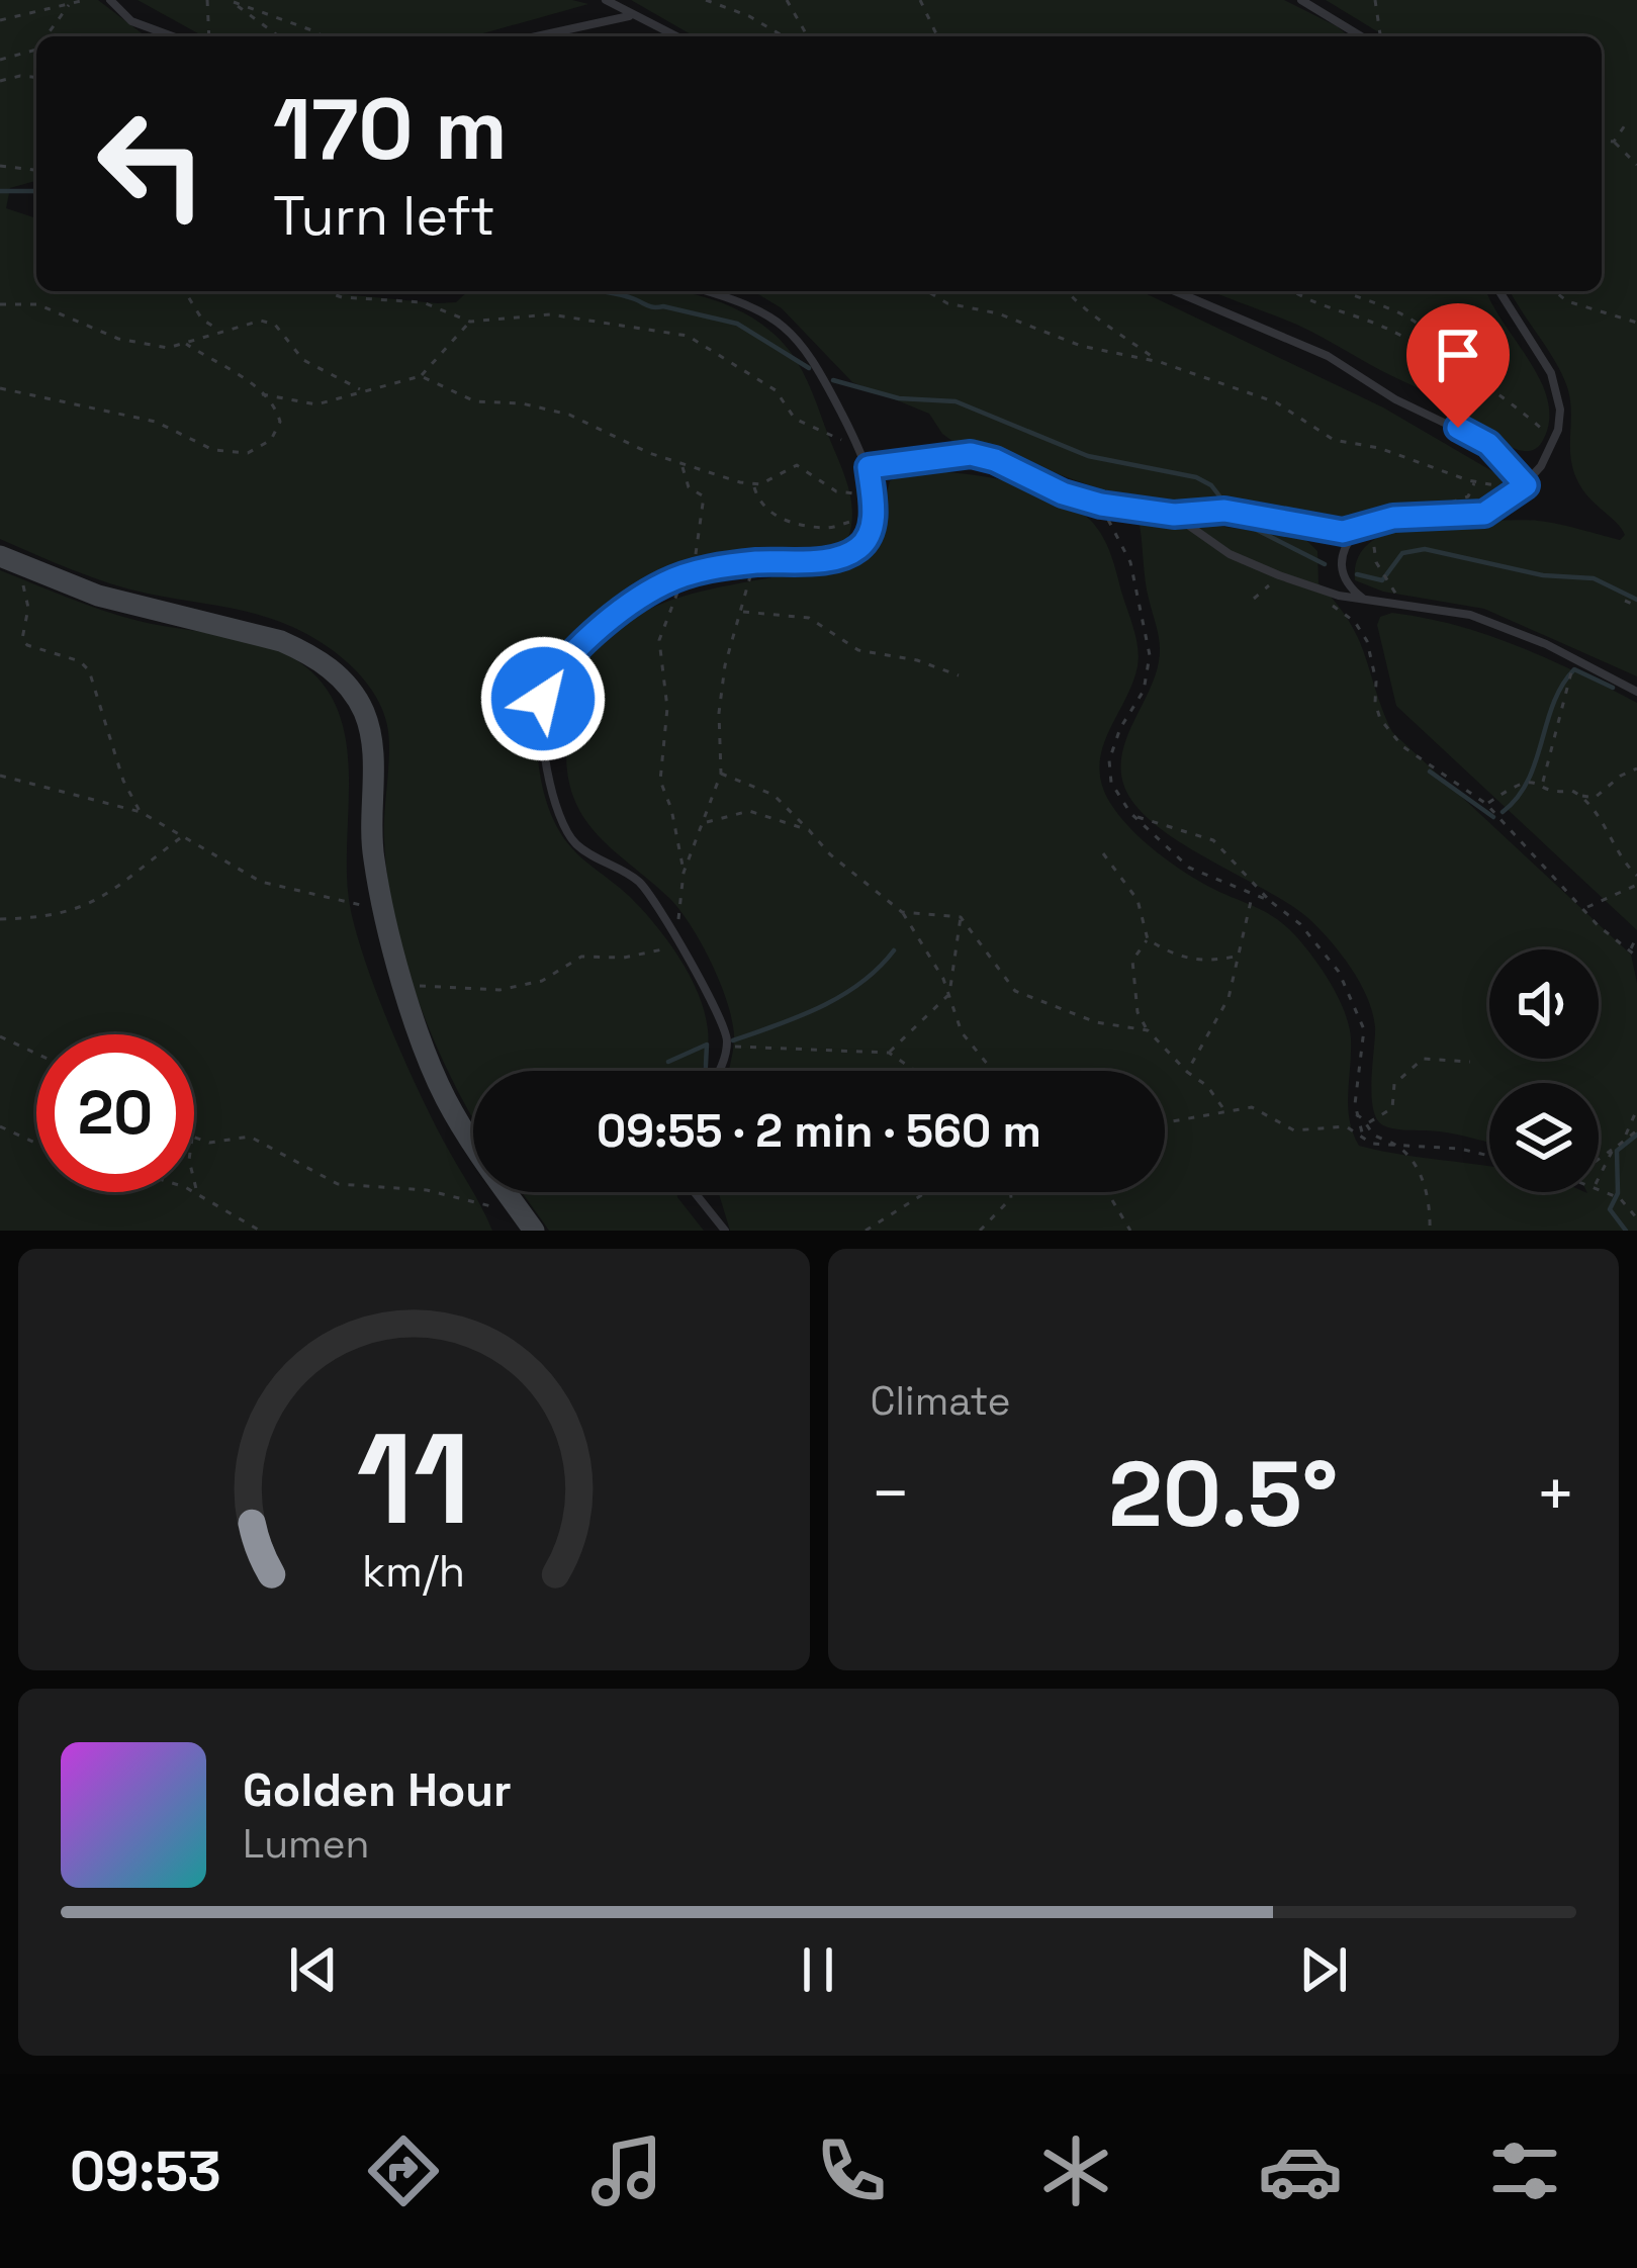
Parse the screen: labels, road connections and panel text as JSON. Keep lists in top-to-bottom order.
{
  "page": {
    "turn": ["170 m", "Turn left"],
    "limit": "20",
    "trip": "09:55 · 2 min · 560 m",
    "tile": "Climate",
    "heat": ["−", "20.5°", "+"],
    "song": ["Golden Hour", "Lumen"],
    "tabs": "09:53",
    "gauge": ["11", "km/h"]
  }
}
